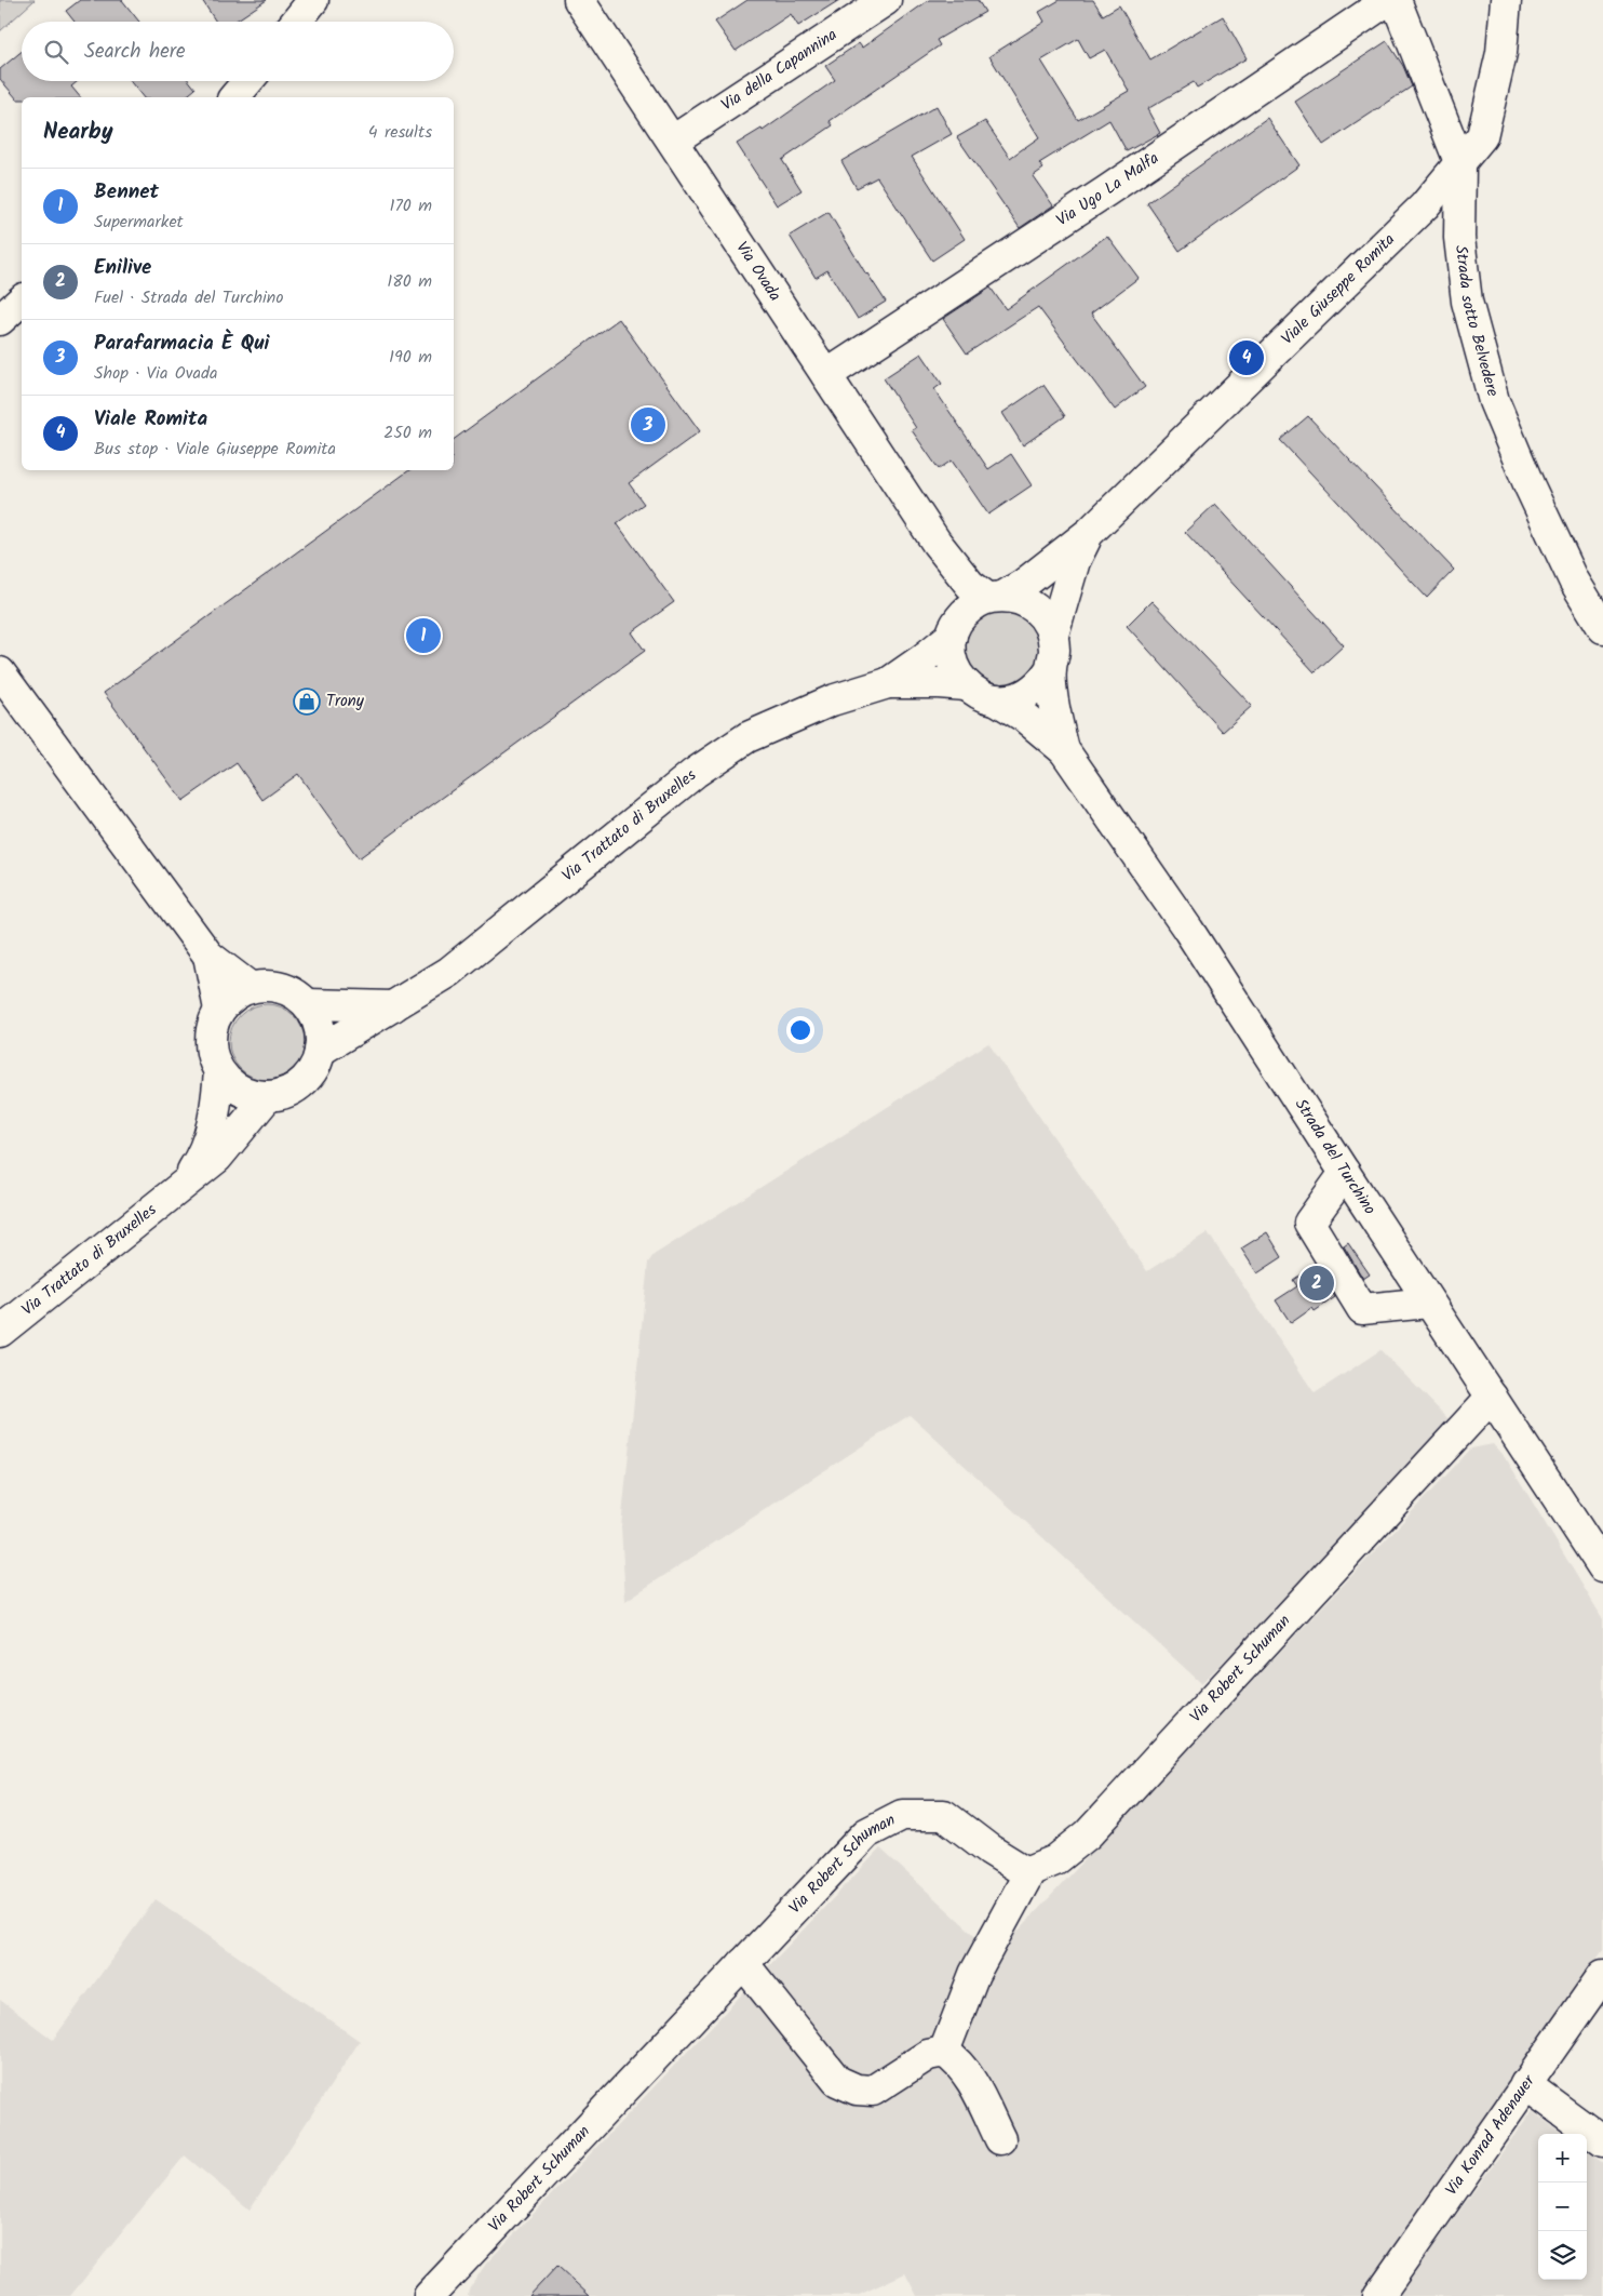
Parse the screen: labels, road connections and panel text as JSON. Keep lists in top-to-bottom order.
{
  "streets": {
    "street": [
      "Via della Capannina",
      "Via Ugo La Malfa",
      "Via Ovada",
      "Viale Giuseppe Romita",
      "Strada sotto Belvedere",
      "Via Trattato di Bruxelles",
      "Strada del Turchino",
      "Via Robert Schuman",
      "Via Konrad Adenauer"
    ]
  },
  "crossings": [
    ["Via della Capannina", "Via Ovada"],
    ["Via Ugo La Malfa", "Via Ovada"],
    ["Via Ovada", "Viale Giuseppe Romita"],
    ["Via Ovada", "Via Trattato di Bruxelles"],
    ["Via Ovada", "Strada del Turchino"],
    ["Viale Giuseppe Romita", "Strada sotto Belvedere"],
    ["Viale Giuseppe Romita", "Via Trattato di Bruxelles"],
    ["Viale Giuseppe Romita", "Strada del Turchino"],
    ["Via Trattato di Bruxelles", "Strada del Turchino"],
    ["Strada del Turchino", "Via Robert Schuman"]
  ],
  "places": {
    "shop": ["Trony"]
  },
  "page": {
    "search": "Search here",
    "heading": ["Nearby", "4 results"],
    "list": [
      {
        "mark": "1",
        "name": "Bennet",
        "note": "Supermarket",
        "value": "170 m"
      },
      {
        "mark": "2",
        "name": "Enilive",
        "note": "Fuel · Strada del Turchino",
        "value": "180 m"
      },
      {
        "mark": "3",
        "name": "Parafarmacia È Qui",
        "note": "Shop · Via Ovada",
        "value": "190 m"
      },
      {
        "mark": "4",
        "name": "Viale Romita",
        "note": "Bus stop · Viale Giuseppe Romita",
        "value": "250 m"
      }
    ],
    "pins": [
      "4",
      "3",
      "1",
      "2"
    ],
    "map_buttons": ["+", "−"]
  }
}
